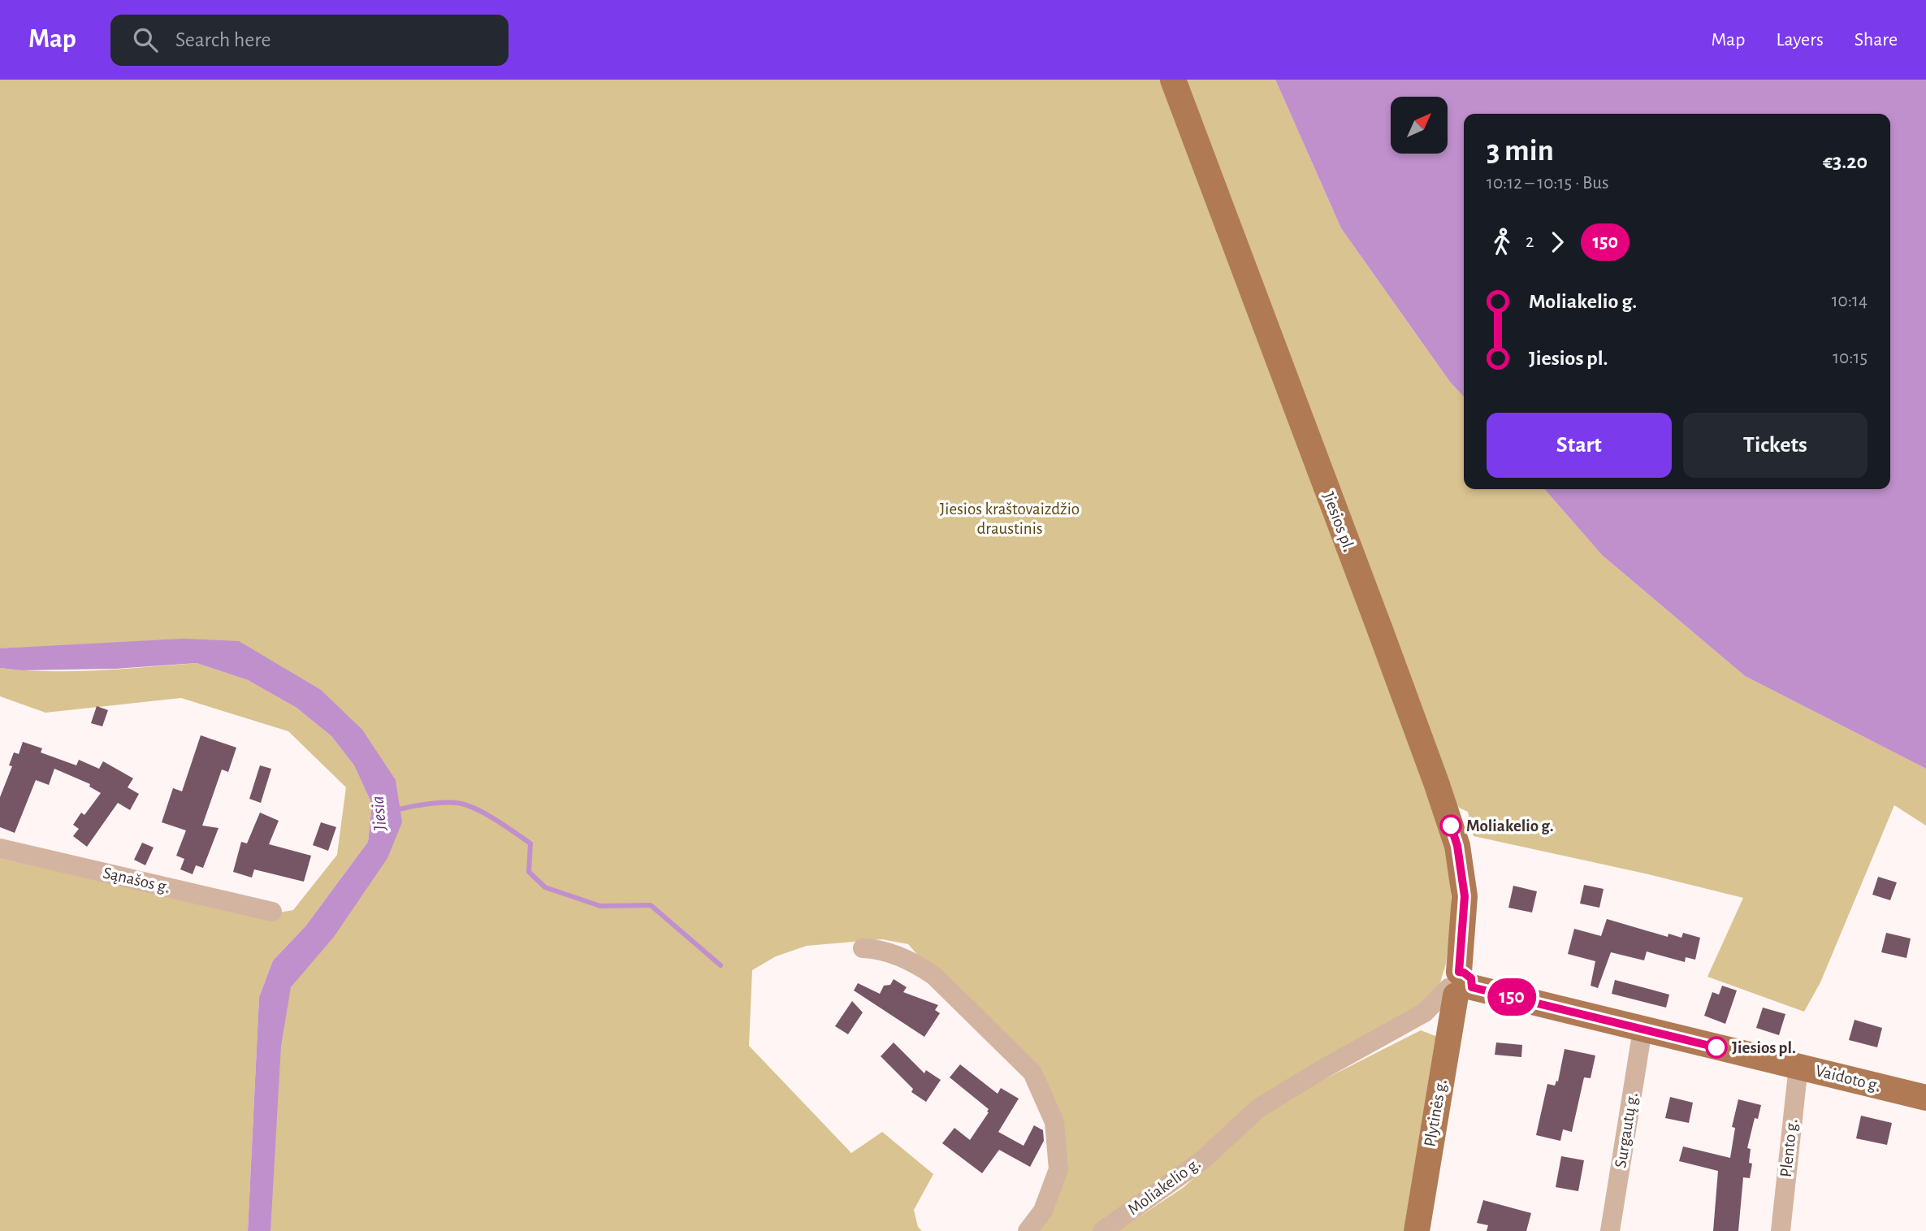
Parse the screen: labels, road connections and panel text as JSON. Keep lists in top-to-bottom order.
{
  "streets": {
    "main road": ["Jiesios pl.", "Vaidoto g.", "Plytinės g."],
    "street": [
      "Sąnašos g.",
      "Surgautų g.",
      "Plento g.",
      "Moliakelio g."
    ]
  },
  "crossings": [
    ["Jiesios pl.", "Vaidoto g."],
    ["Jiesios pl.", "Plytinės g."],
    ["Jiesios pl.", "Moliakelio g."],
    ["Vaidoto g.", "Plytinės g."],
    ["Vaidoto g.", "Surgautų g."],
    ["Vaidoto g.", "Plento g."],
    ["Vaidoto g.", "Moliakelio g."],
    ["Plytinės g.", "Moliakelio g."]
  ],
  "water": ["Jiesia"],
  "parks": ["Jiesios kraštovaizdžio draustinis"],
  "places": ["Moliakelio g.", "Jiesios pl."],
  "lines": ["bus line 150"],
  "north": "top right",
  "page": {
    "header": "Map",
    "search": "Search here",
    "nav": ["Map", "Layers", "Share"],
    "on_map": "150",
    "heading": ["3 min", "10:12 – 10:15 · Bus", "€3.20"],
    "legs": ["2", "150"],
    "list": [
      {
        "name": "Moliakelio g.",
        "value": "10:14"
      },
      {
        "name": "Jiesios pl.",
        "value": "10:15"
      }
    ],
    "buttons": ["Start", "Tickets"]
  }
}
